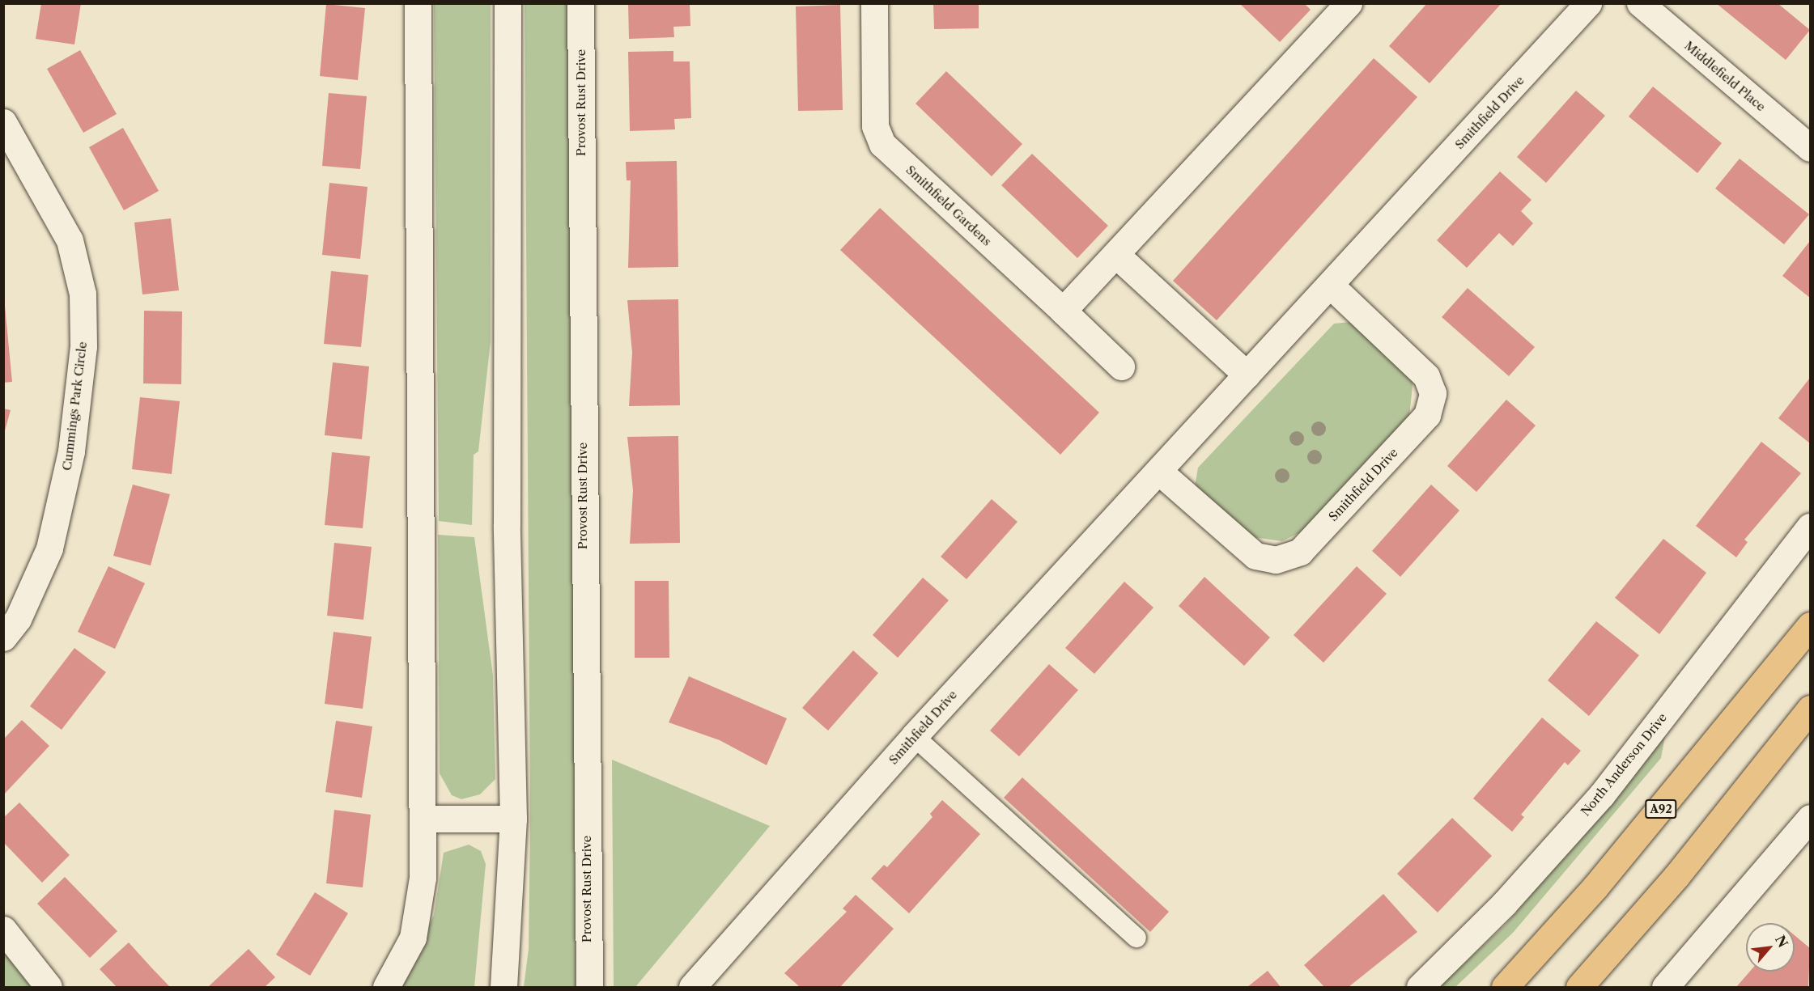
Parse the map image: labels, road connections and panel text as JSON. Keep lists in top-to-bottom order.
{
  "streets": {
    "main road": ["A92"],
    "street": [
      "Middlefield Place",
      "Provost Rust Drive",
      "Smithfield Drive",
      "Smithfield Gardens",
      "Cummings Park Circle",
      "North Anderson Drive"
    ]
  },
  "north": "top right"
}
